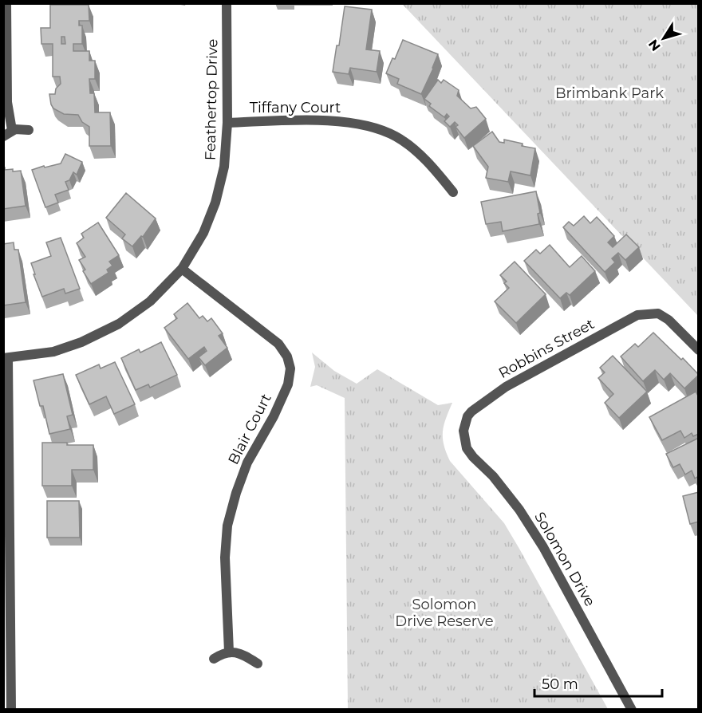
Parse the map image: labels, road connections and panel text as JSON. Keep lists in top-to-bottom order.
{
  "streets": {
    "street": [
      "Feathertop Drive",
      "Tiffany Court",
      "Robbins Street",
      "Blair Court",
      "Solomon Drive"
    ]
  },
  "crossings": [
    ["Feathertop Drive", "Tiffany Court"],
    ["Feathertop Drive", "Blair Court"],
    ["Robbins Street", "Solomon Drive"]
  ],
  "parks": ["Brimbank Park", "Solomon Drive Reserve"],
  "scale_bar": "50 m",
  "north": "bottom left"
}
